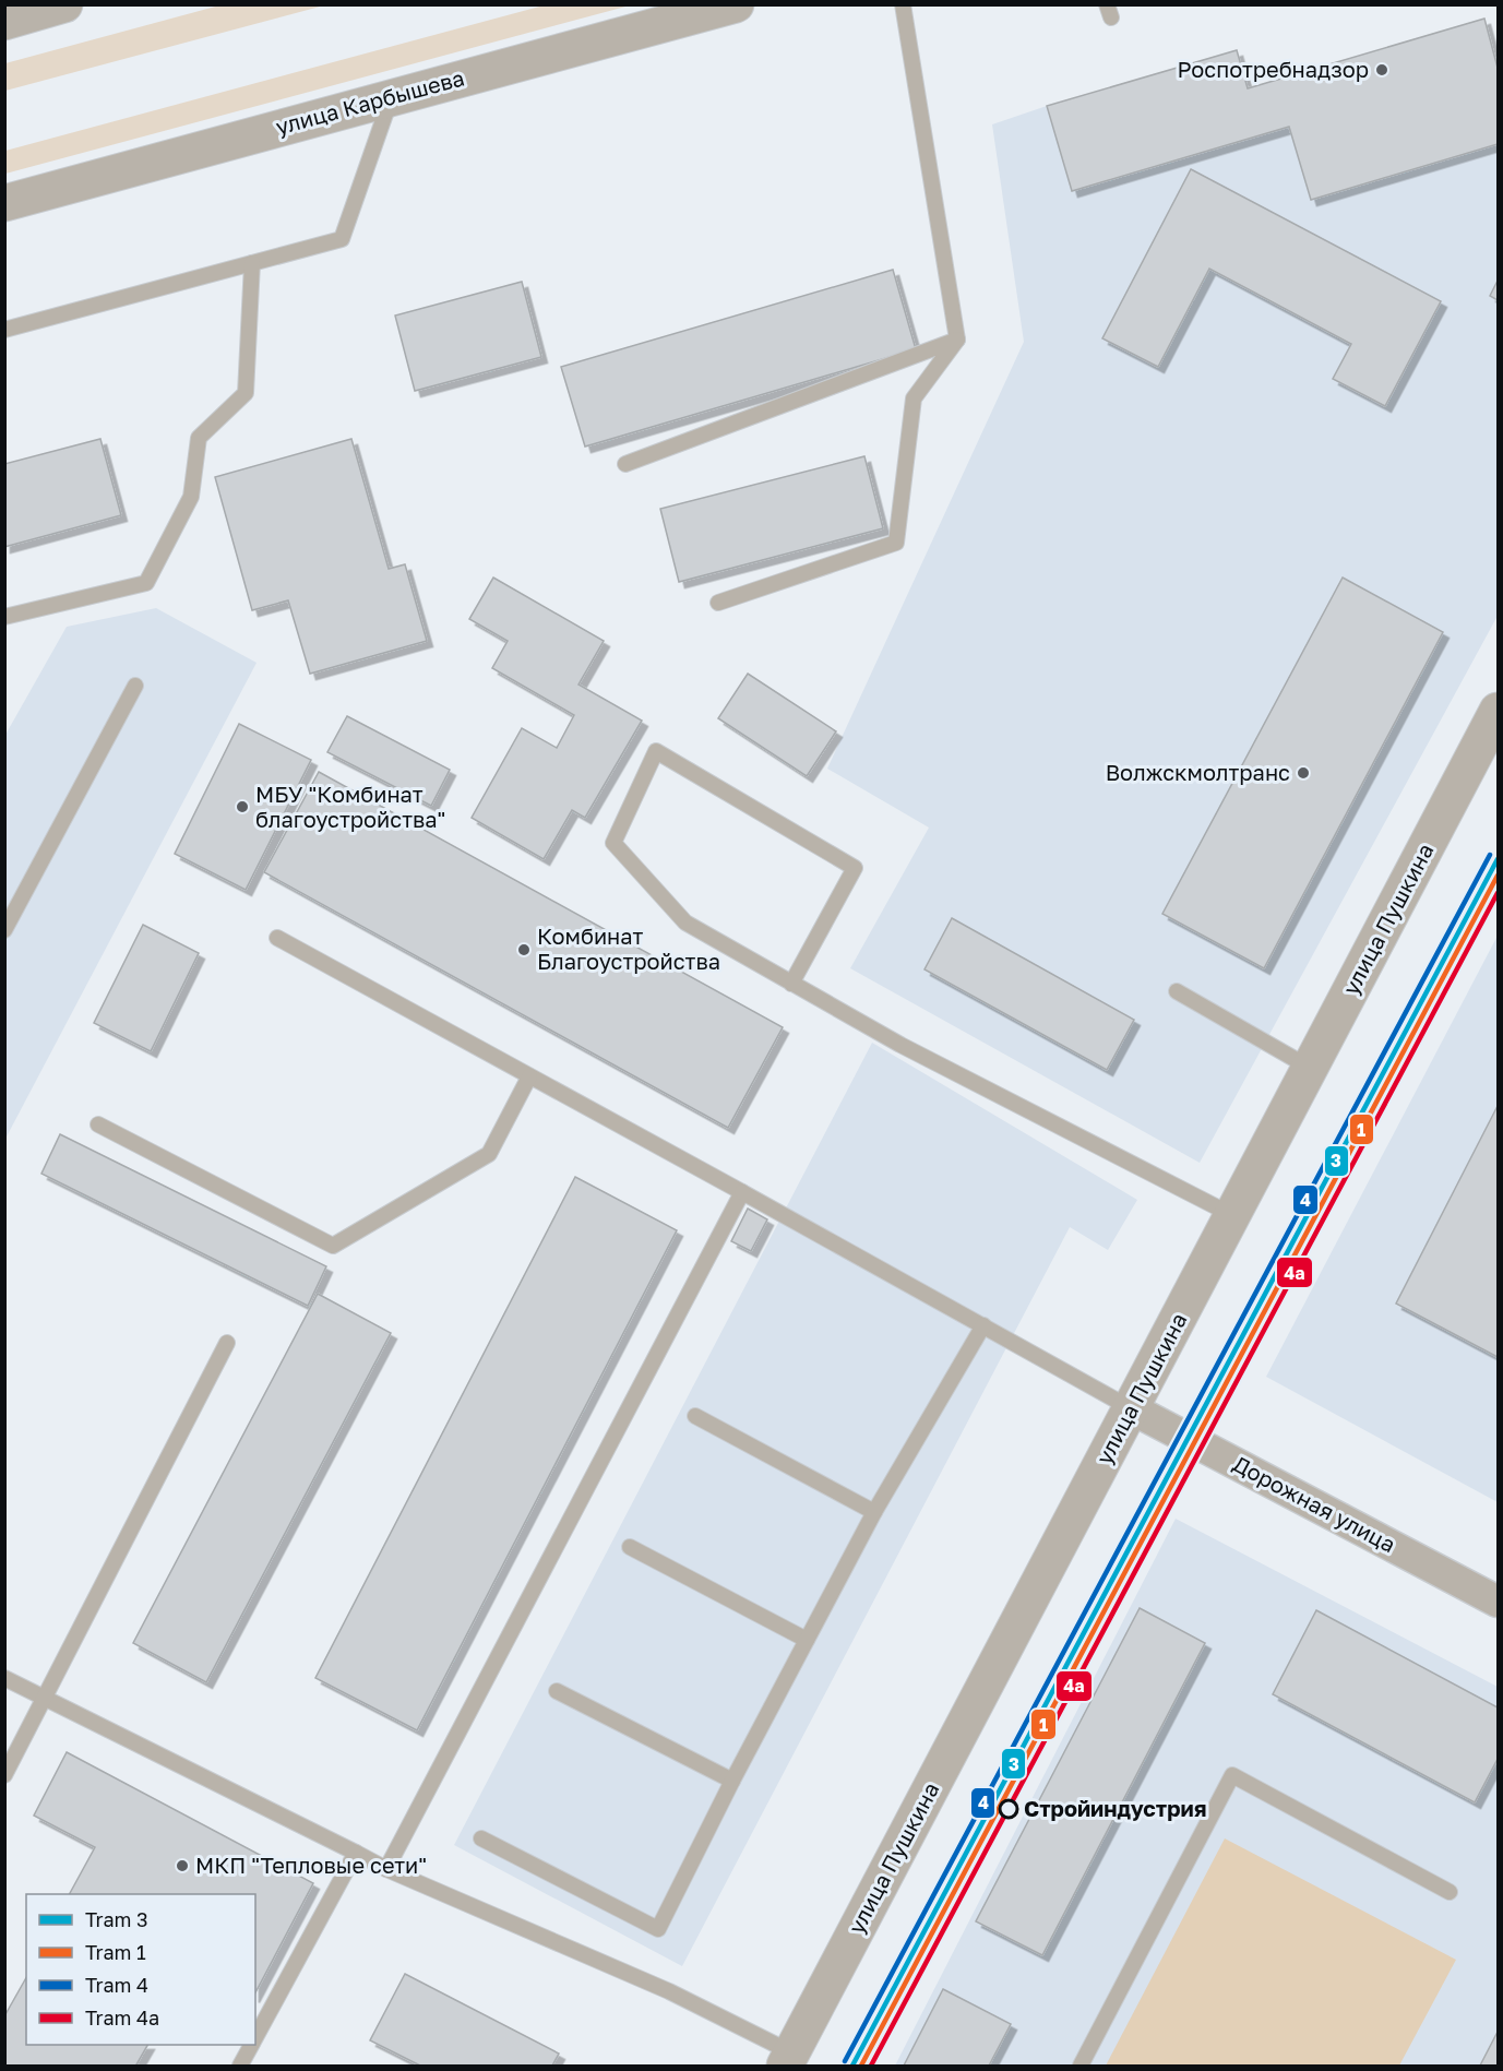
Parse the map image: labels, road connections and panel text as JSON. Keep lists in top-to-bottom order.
{
  "streets": {
    "street": ["улица Карбышева", "улица Пушкина", "Дорожная улица"]
  },
  "crossings": [
    ["улица Пушкина", "Дорожная улица"]
  ],
  "places": [
    "Роспотребнадзор",
    "Волжскмолтранс",
    "МБУ \"Комбинат благоустройства\"",
    "Комбинат Благоустройства",
    "Стройиндустрия",
    "МКП \"Тепловые сети\""
  ],
  "lines": [
    "tram line 4",
    "tram line 3",
    "tram line 1",
    "tram line 4а"
  ],
  "legend": [
    "Tram 3",
    "Tram 1",
    "Tram 4",
    "Tram 4а"
  ]
}
